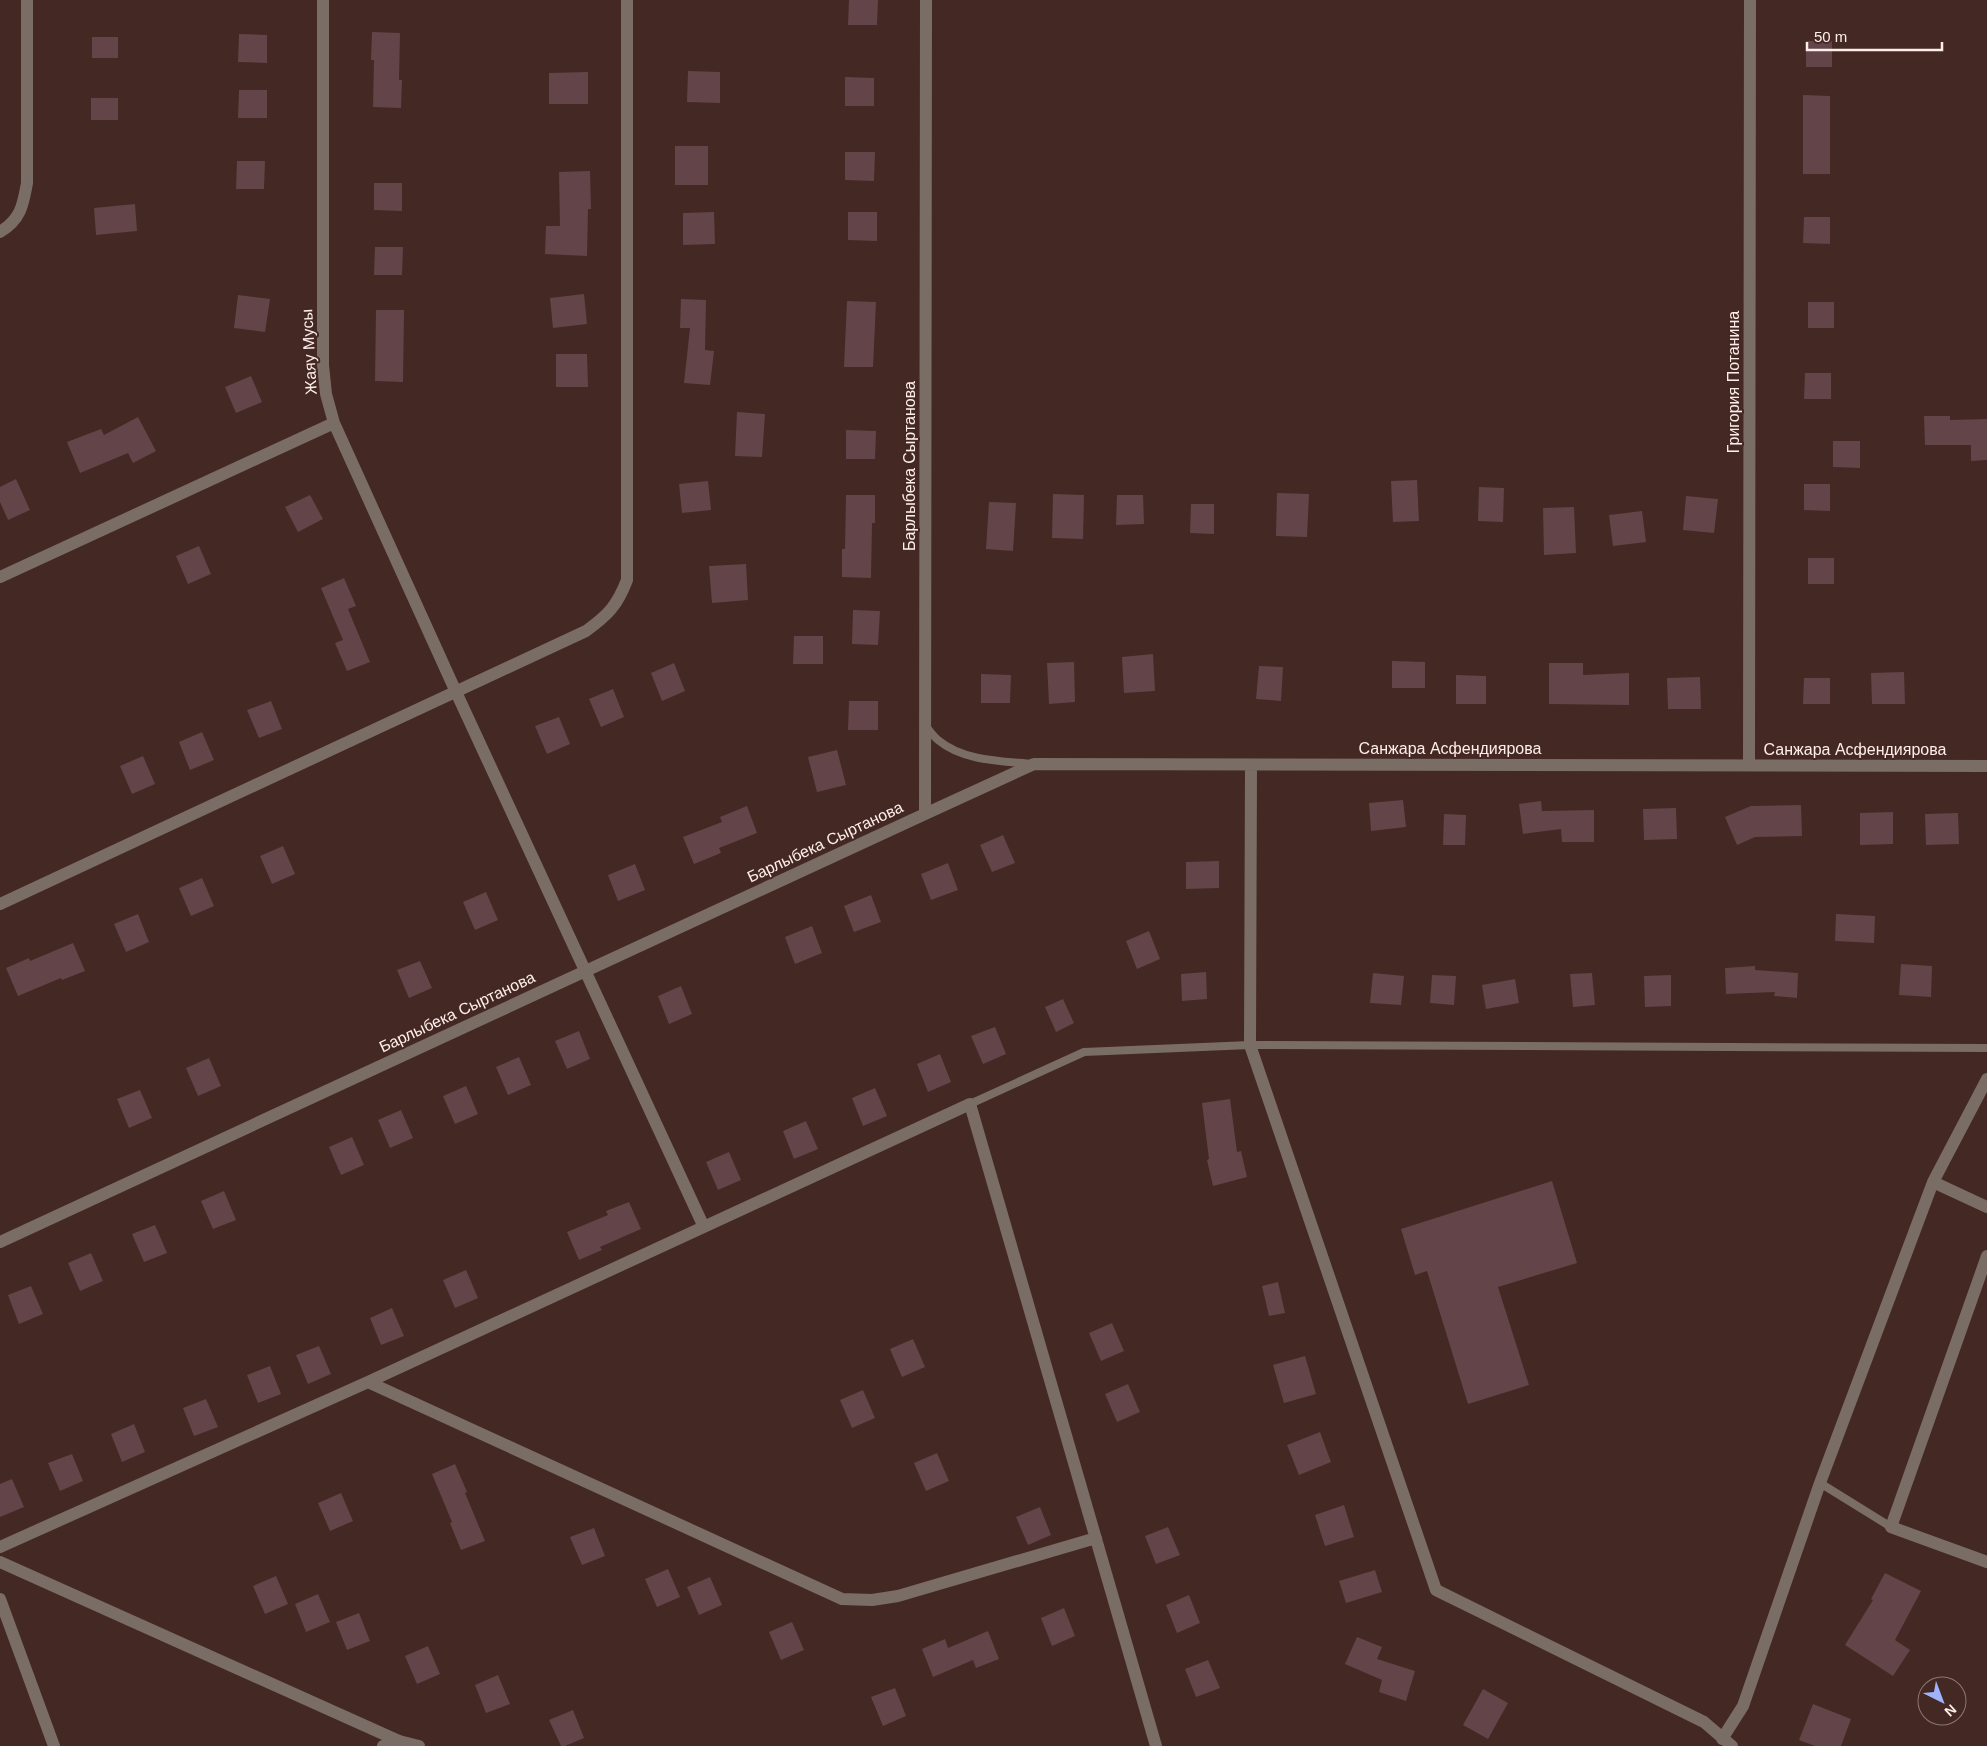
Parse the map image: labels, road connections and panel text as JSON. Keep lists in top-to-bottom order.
{
  "streets": {
    "street": [
      "Жаяу Мусы",
      "Григория Потанина",
      "Барлыбека Сыртанова",
      "Санжара Асфендиярова"
    ]
  },
  "crossings": [
    ["Жаяу Мусы", "Барлыбека Сыртанова"],
    ["Григория Потанина", "Санжара Асфендиярова"],
    ["Барлыбека Сыртанова", "Санжара Асфендиярова"]
  ],
  "scale_bar": "50 m",
  "north": "bottom right"
}
